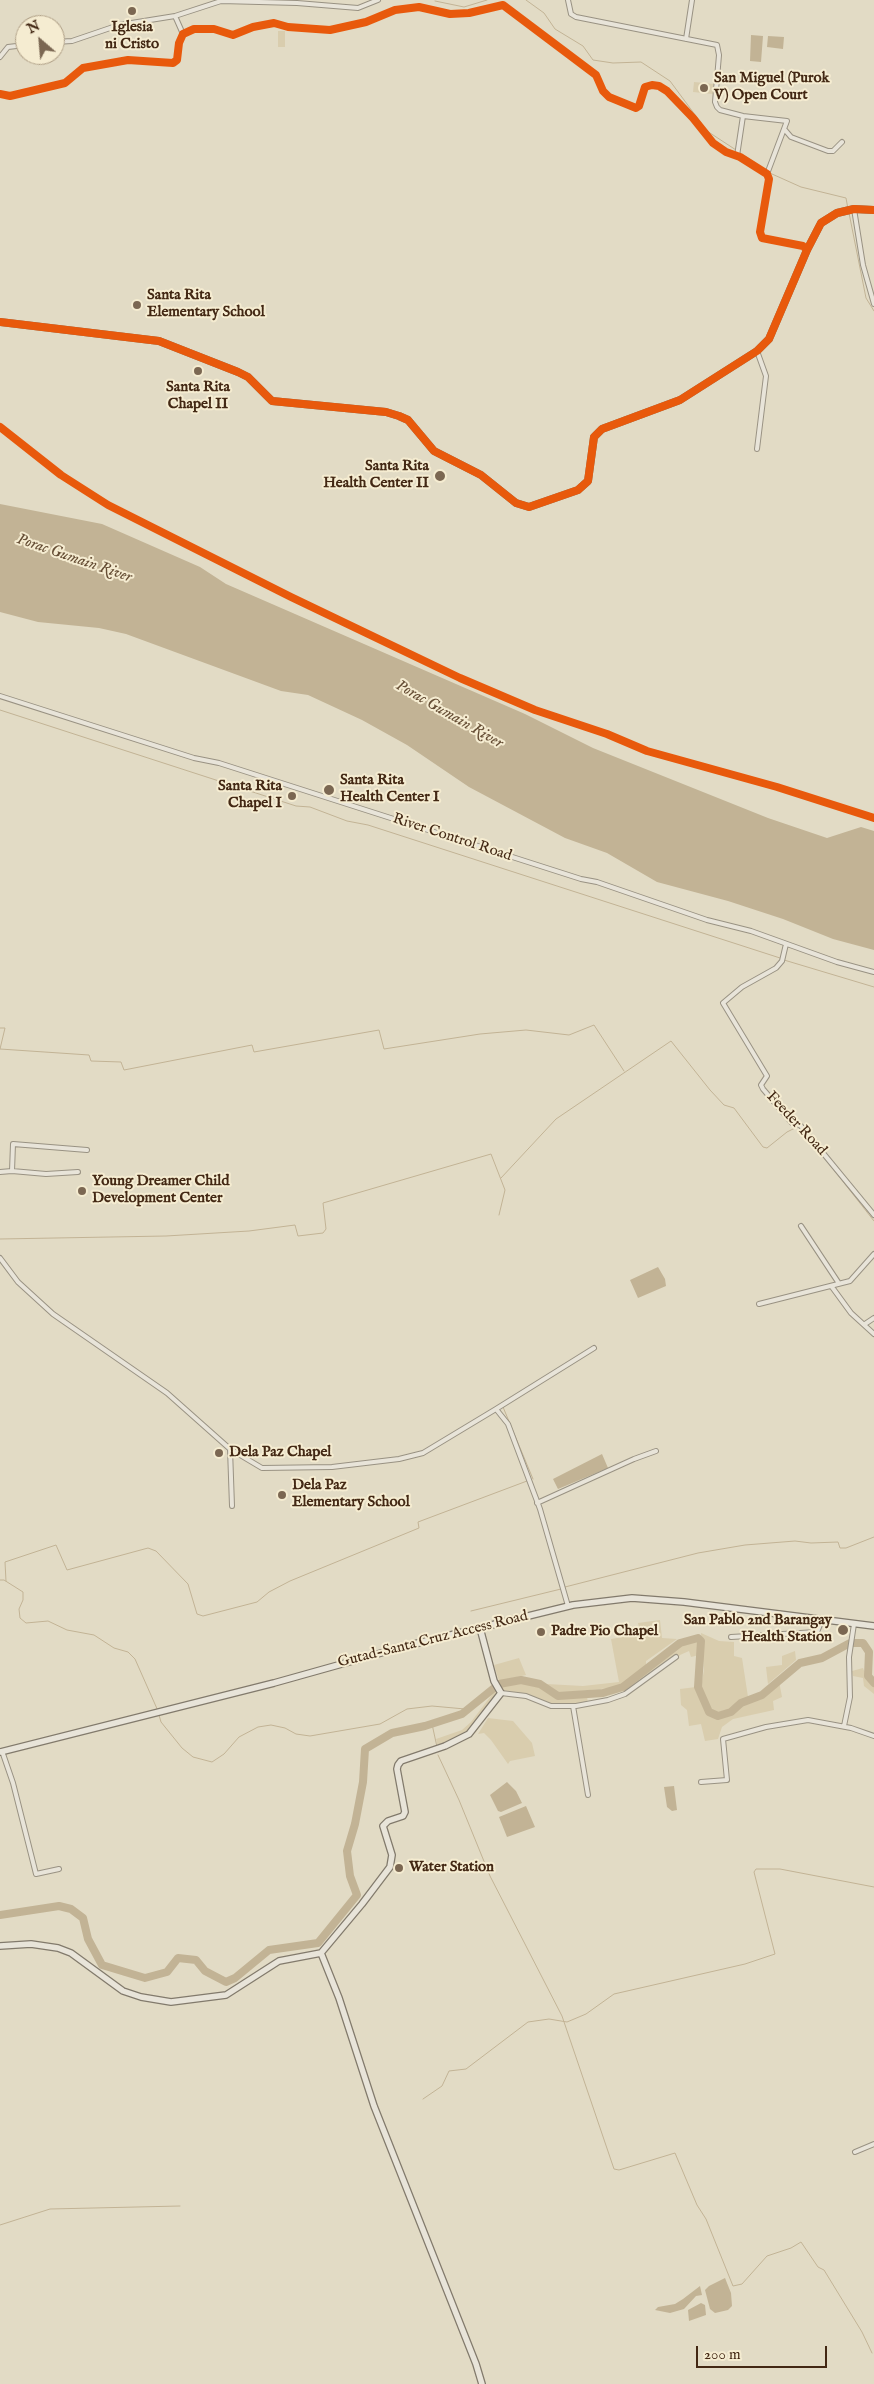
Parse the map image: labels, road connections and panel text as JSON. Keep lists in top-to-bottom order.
{
  "streets": {
    "street": ["River Control Road", "Feeder Road", "Gutad-Santa Cruz Access Road"]
  },
  "crossings": [
    ["River Control Road", "Feeder Road"]
  ],
  "water": ["Porac Gumain River"],
  "places": [
    "Iglesia ni Cristo",
    "San Miguel (Purok V) Open Court",
    "Santa Rita Elementary School",
    "Santa Rita Chapel II",
    "Santa Rita Health Center II",
    "Santa Rita Health Center I",
    "Santa Rita Chapel I",
    "Young Dreamer Child Development Center",
    "Dela Paz Chapel",
    "Dela Paz Elementary School",
    "San Pablo 2nd Barangay Health Station",
    "Padre Pio Chapel",
    "Water Station"
  ],
  "scale_bar": "200 m",
  "north": "top left"
}
